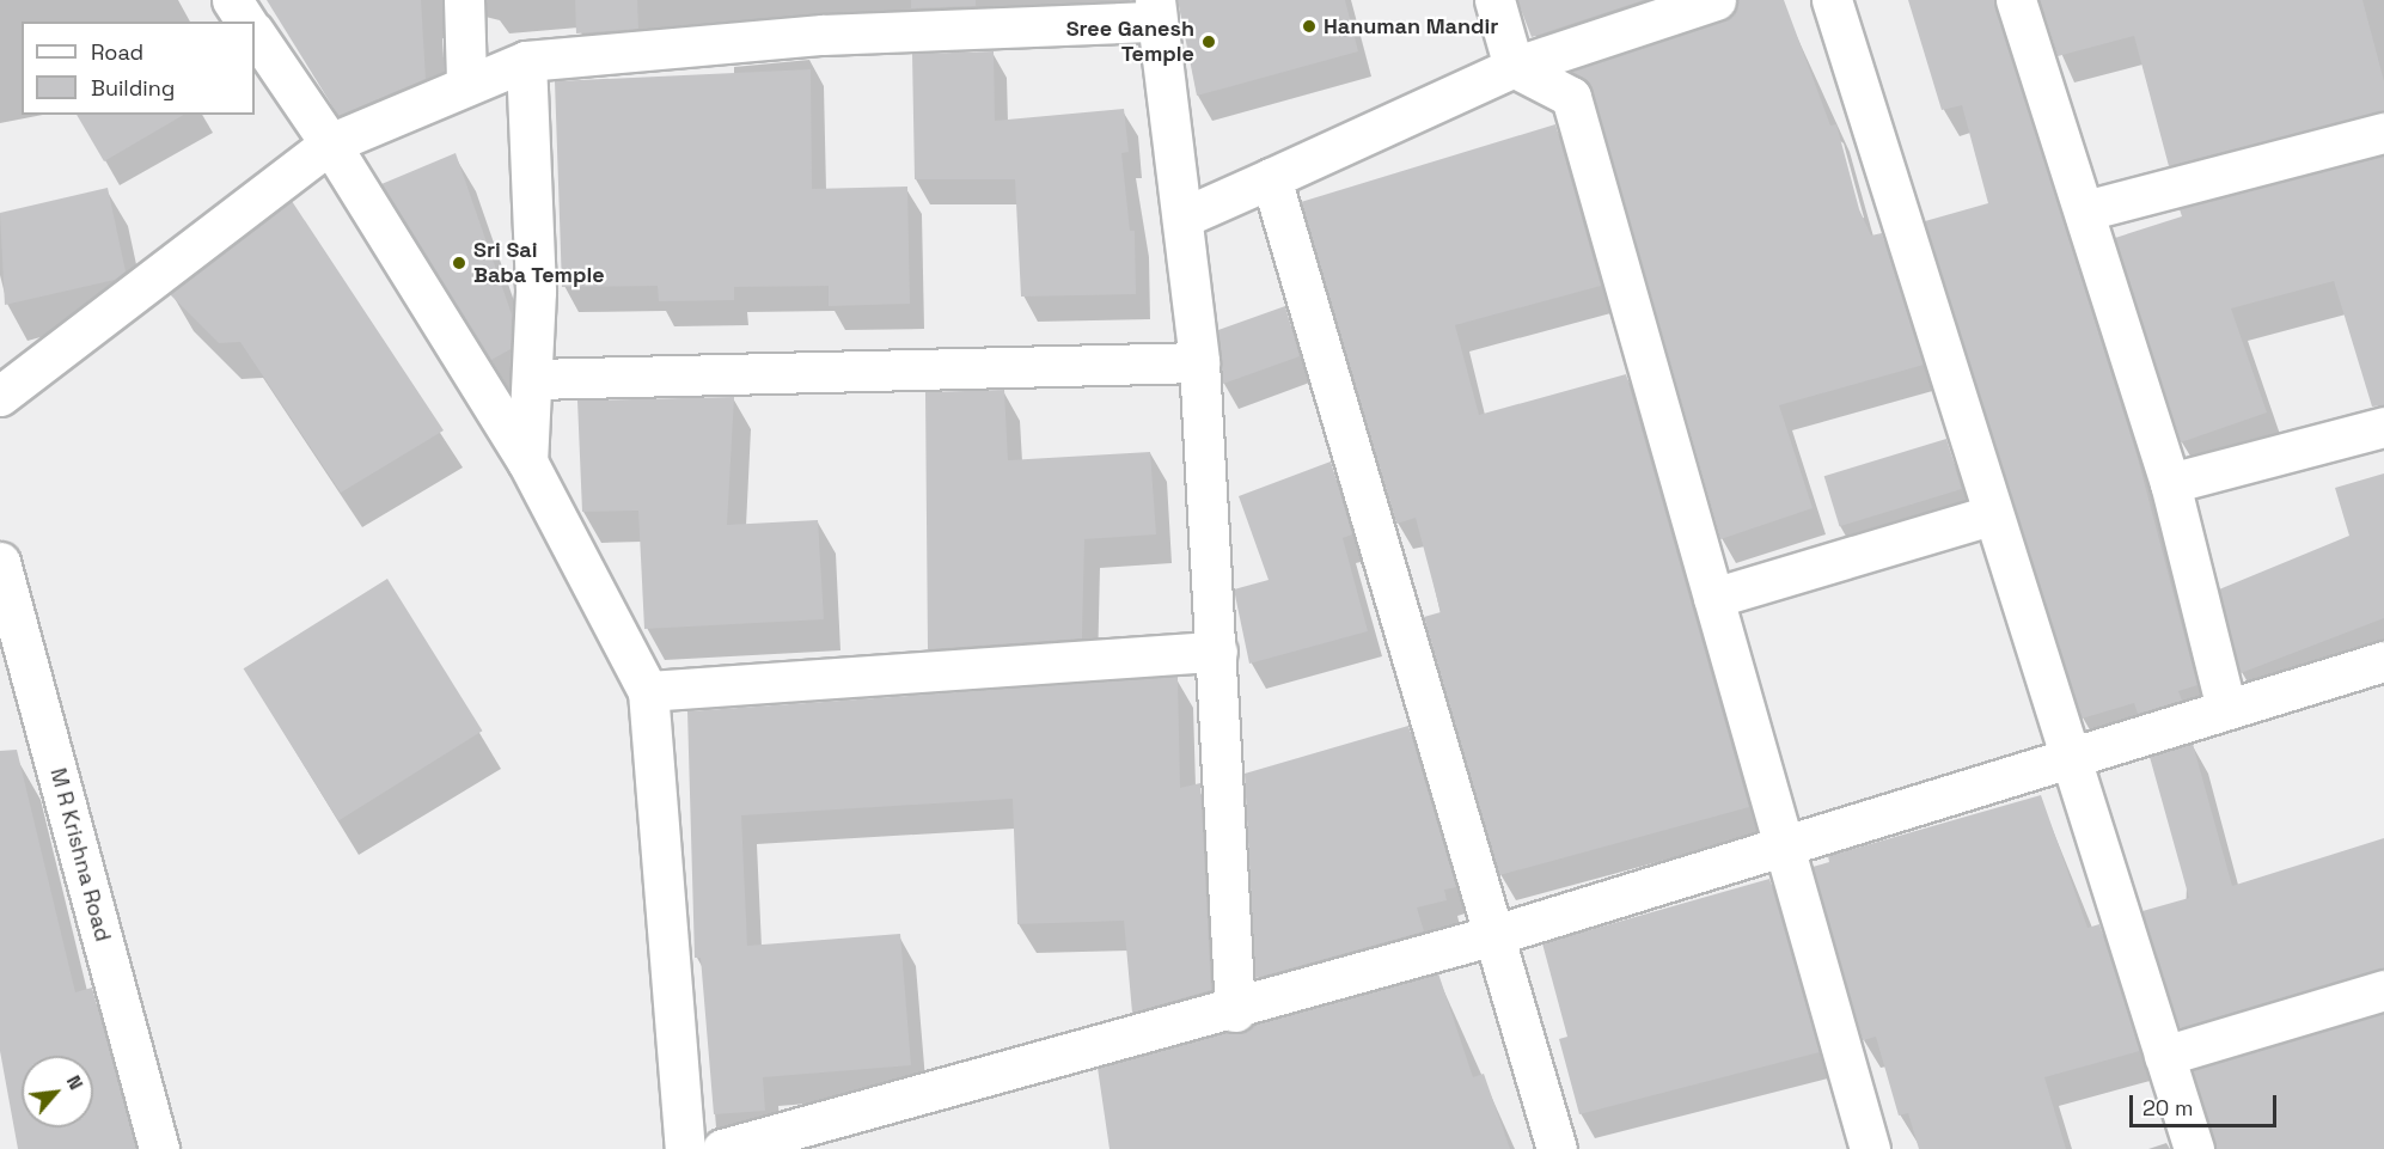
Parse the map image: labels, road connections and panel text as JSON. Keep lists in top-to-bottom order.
{
  "streets": {
    "street": ["M R Krishna Road"]
  },
  "places": ["Hanuman Mandir", "Sree Ganesh Temple", "Sri Sai Baba Temple"],
  "legend": ["Road", "Building"],
  "scale_bar": "20 m",
  "north": "top right"
}
